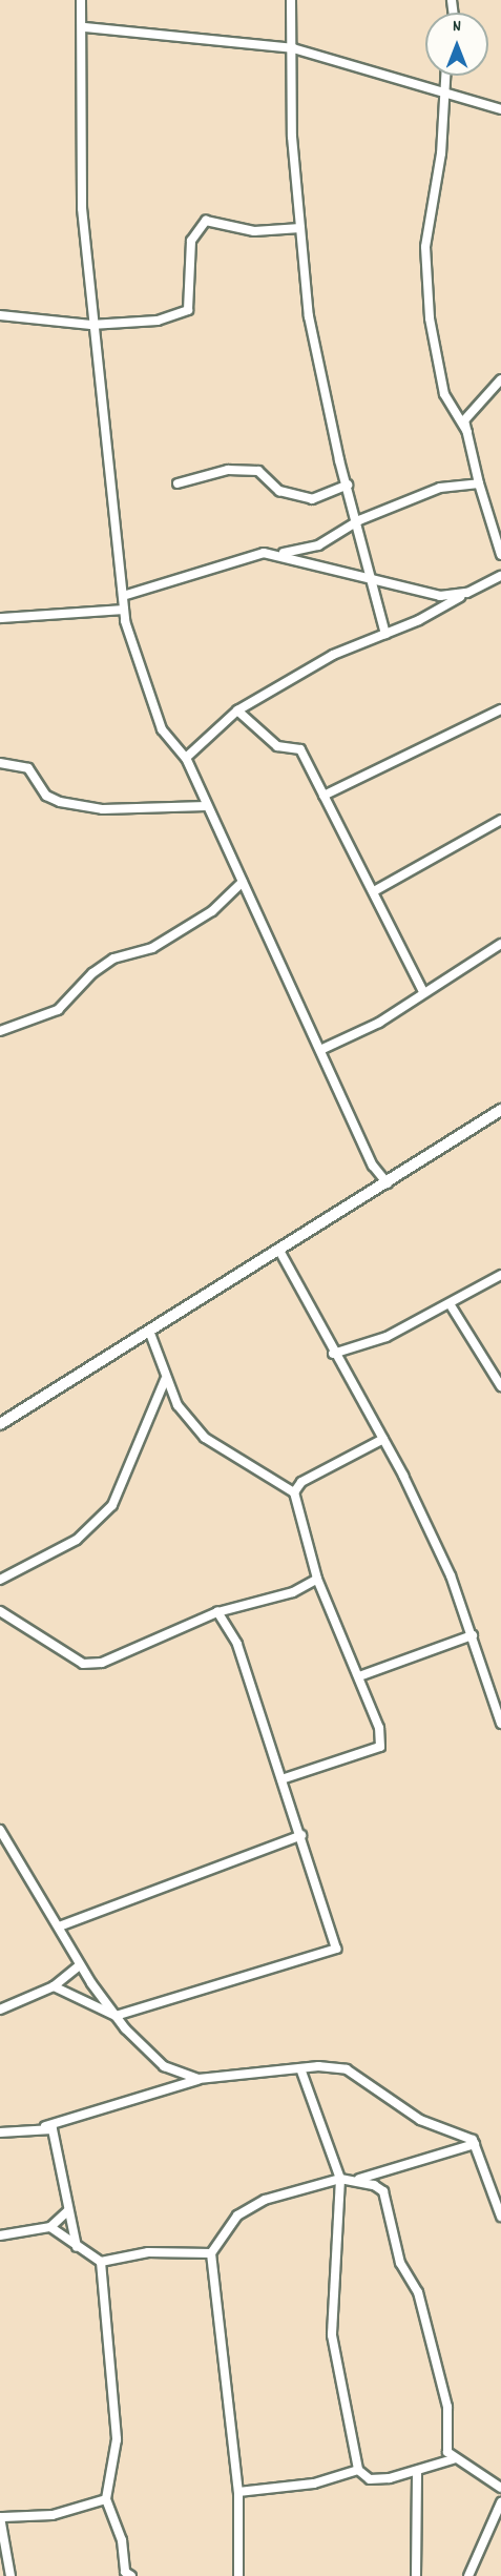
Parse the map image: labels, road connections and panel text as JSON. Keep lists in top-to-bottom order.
{
  "north": "top"
}
